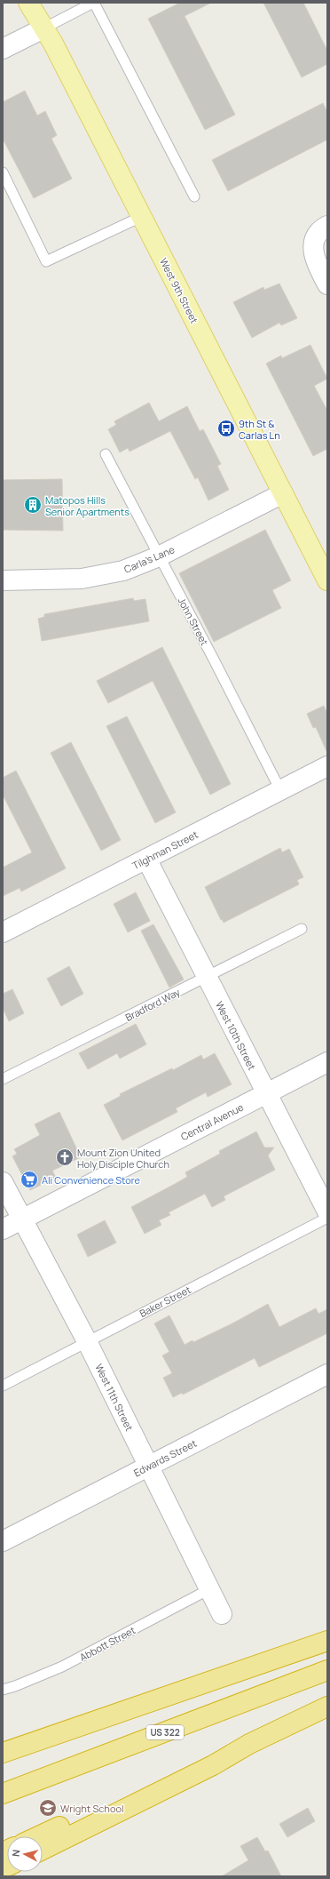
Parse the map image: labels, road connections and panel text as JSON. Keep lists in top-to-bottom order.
{
  "streets": {
    "highway": ["US 322"],
    "main road": ["West 9th Street"],
    "street": [
      "Carla's Lane",
      "Tilghman Street",
      "West 10th Street",
      "Central Avenue",
      "West 11th Street",
      "Edwards Street"
    ],
    "lane": [
      "John Street",
      "Bradford Way",
      "Baker Street",
      "Abbott Street"
    ]
  },
  "crossings": [
    ["West 9th Street", "Carla's Lane"],
    ["Carla's Lane", "John Street"],
    ["John Street", "Tilghman Street"],
    ["Tilghman Street", "West 10th Street"],
    ["Bradford Way", "West 10th Street"],
    ["West 10th Street", "Central Avenue"],
    ["Central Avenue", "West 11th Street"],
    ["Baker Street", "West 11th Street"],
    ["West 11th Street", "Edwards Street"],
    ["West 11th Street", "Abbott Street"]
  ],
  "places": {
    "bus stop": ["9th St & Carlas Ln"],
    "building": ["Matopos Hills Senior Apartments"],
    "church": ["Mount Zion United Holy Disciple Church"],
    "supermarket": ["Ali Convenience Store"],
    "school or university": ["Wright School"]
  },
  "north": "left"
}
